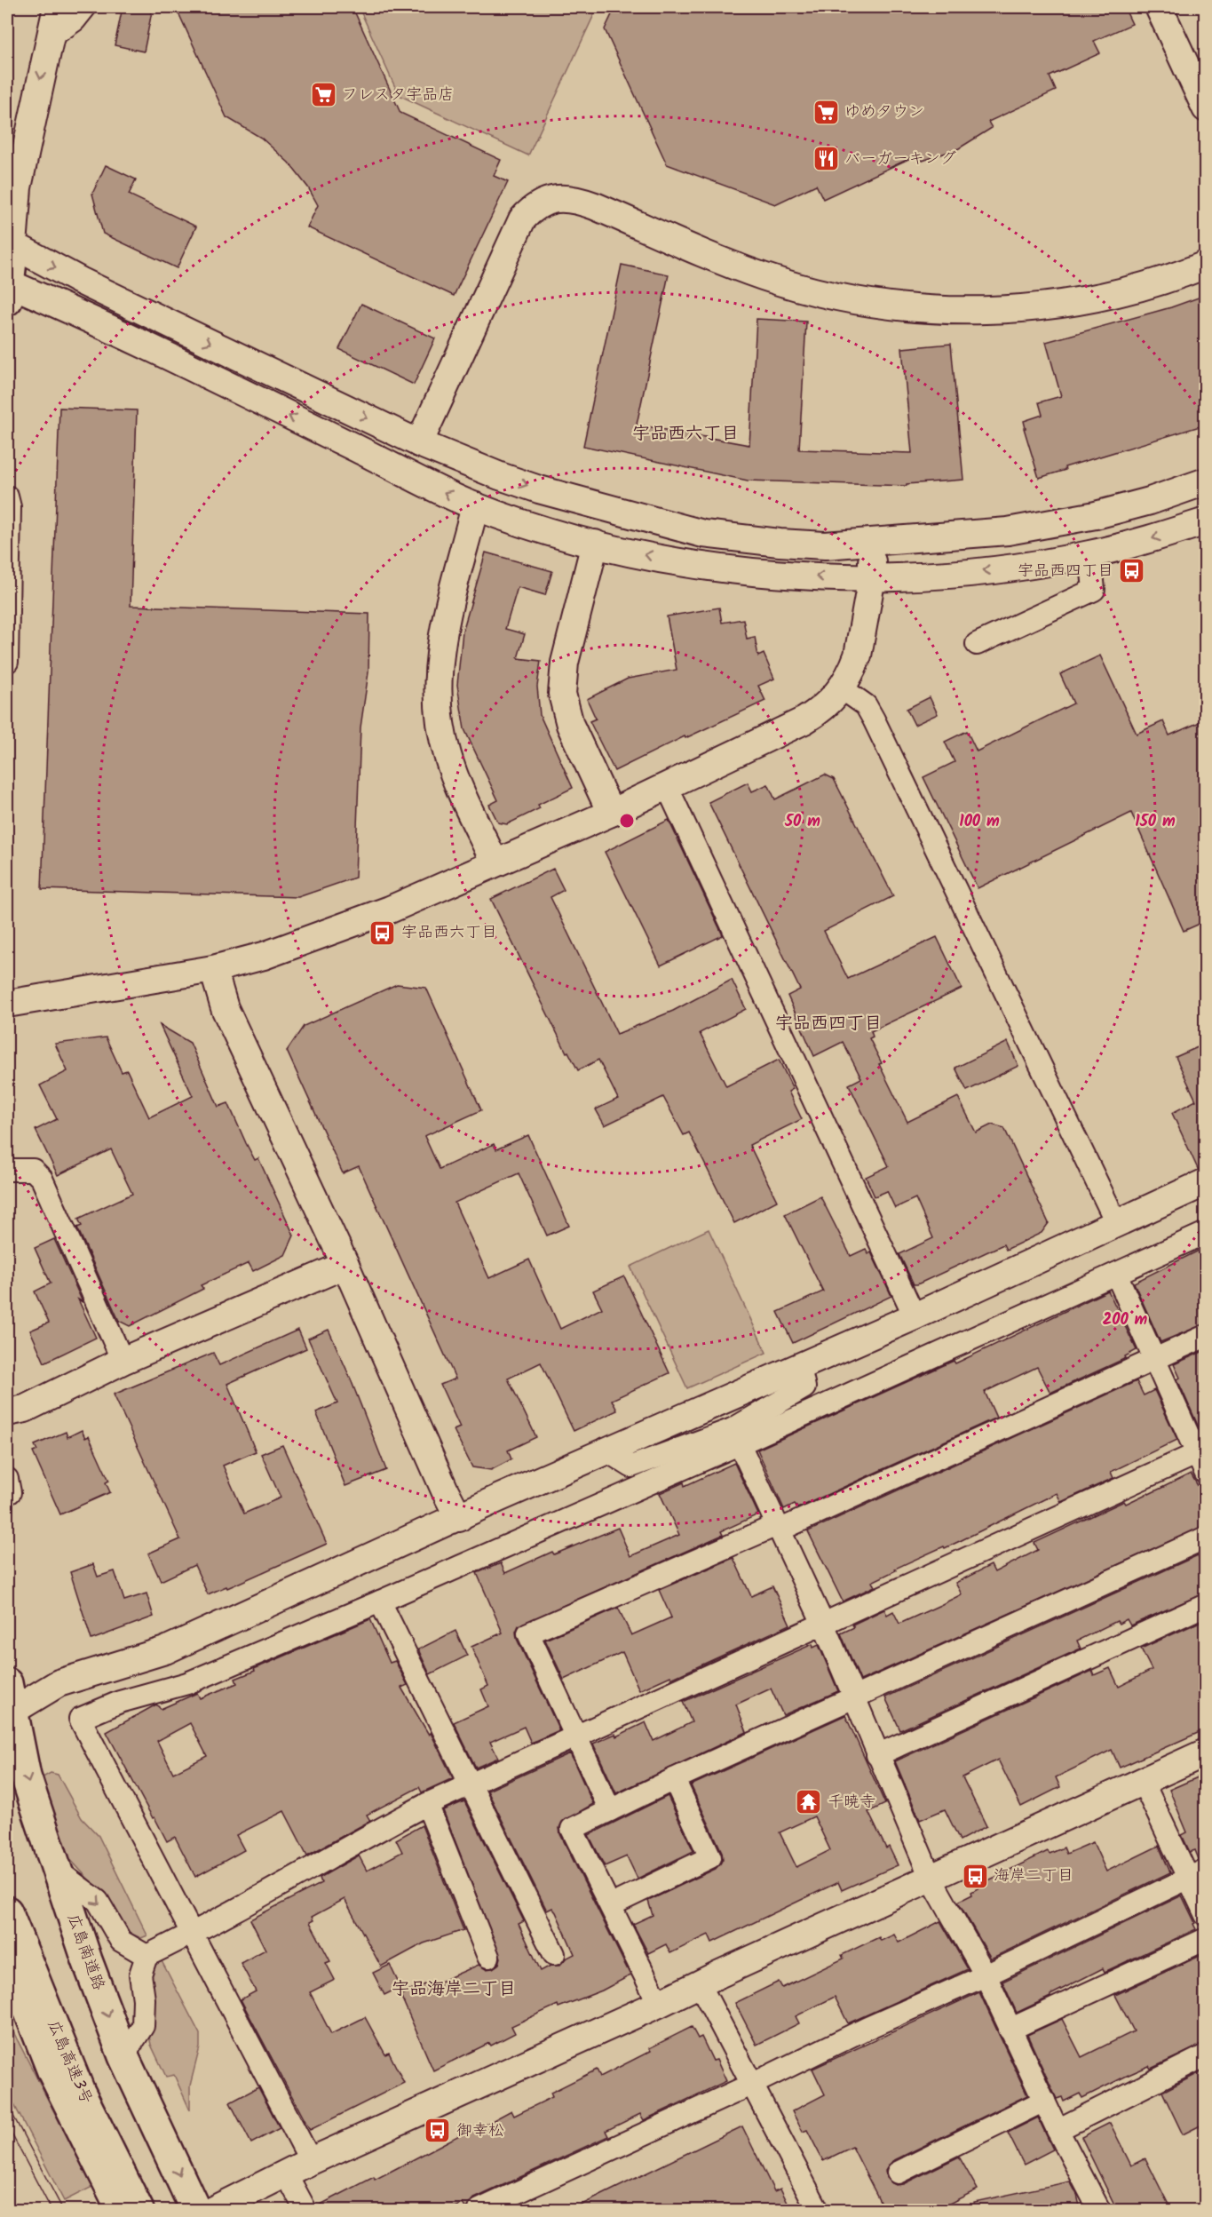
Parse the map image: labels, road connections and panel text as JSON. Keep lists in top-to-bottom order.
{
  "streets": {
    "highway": ["広島南道路", "広島高速3号"]
  },
  "districts": ["宇品西六丁目", "宇品西四丁目", "宇品海岸二丁目"],
  "places": {
    "supermarket": ["フレスタ宇品店", "ゆめタウン"],
    "restaurant": ["バーガーキング"],
    "bus stop": [
      "宇品西四丁目",
      "宇品西六丁目",
      "海岸二丁目",
      "御幸松"
    ],
    "temple": ["千暁寺"]
  },
  "rings": [
    "50 m",
    "100 m",
    "150 m",
    "200 m"
  ]
}
